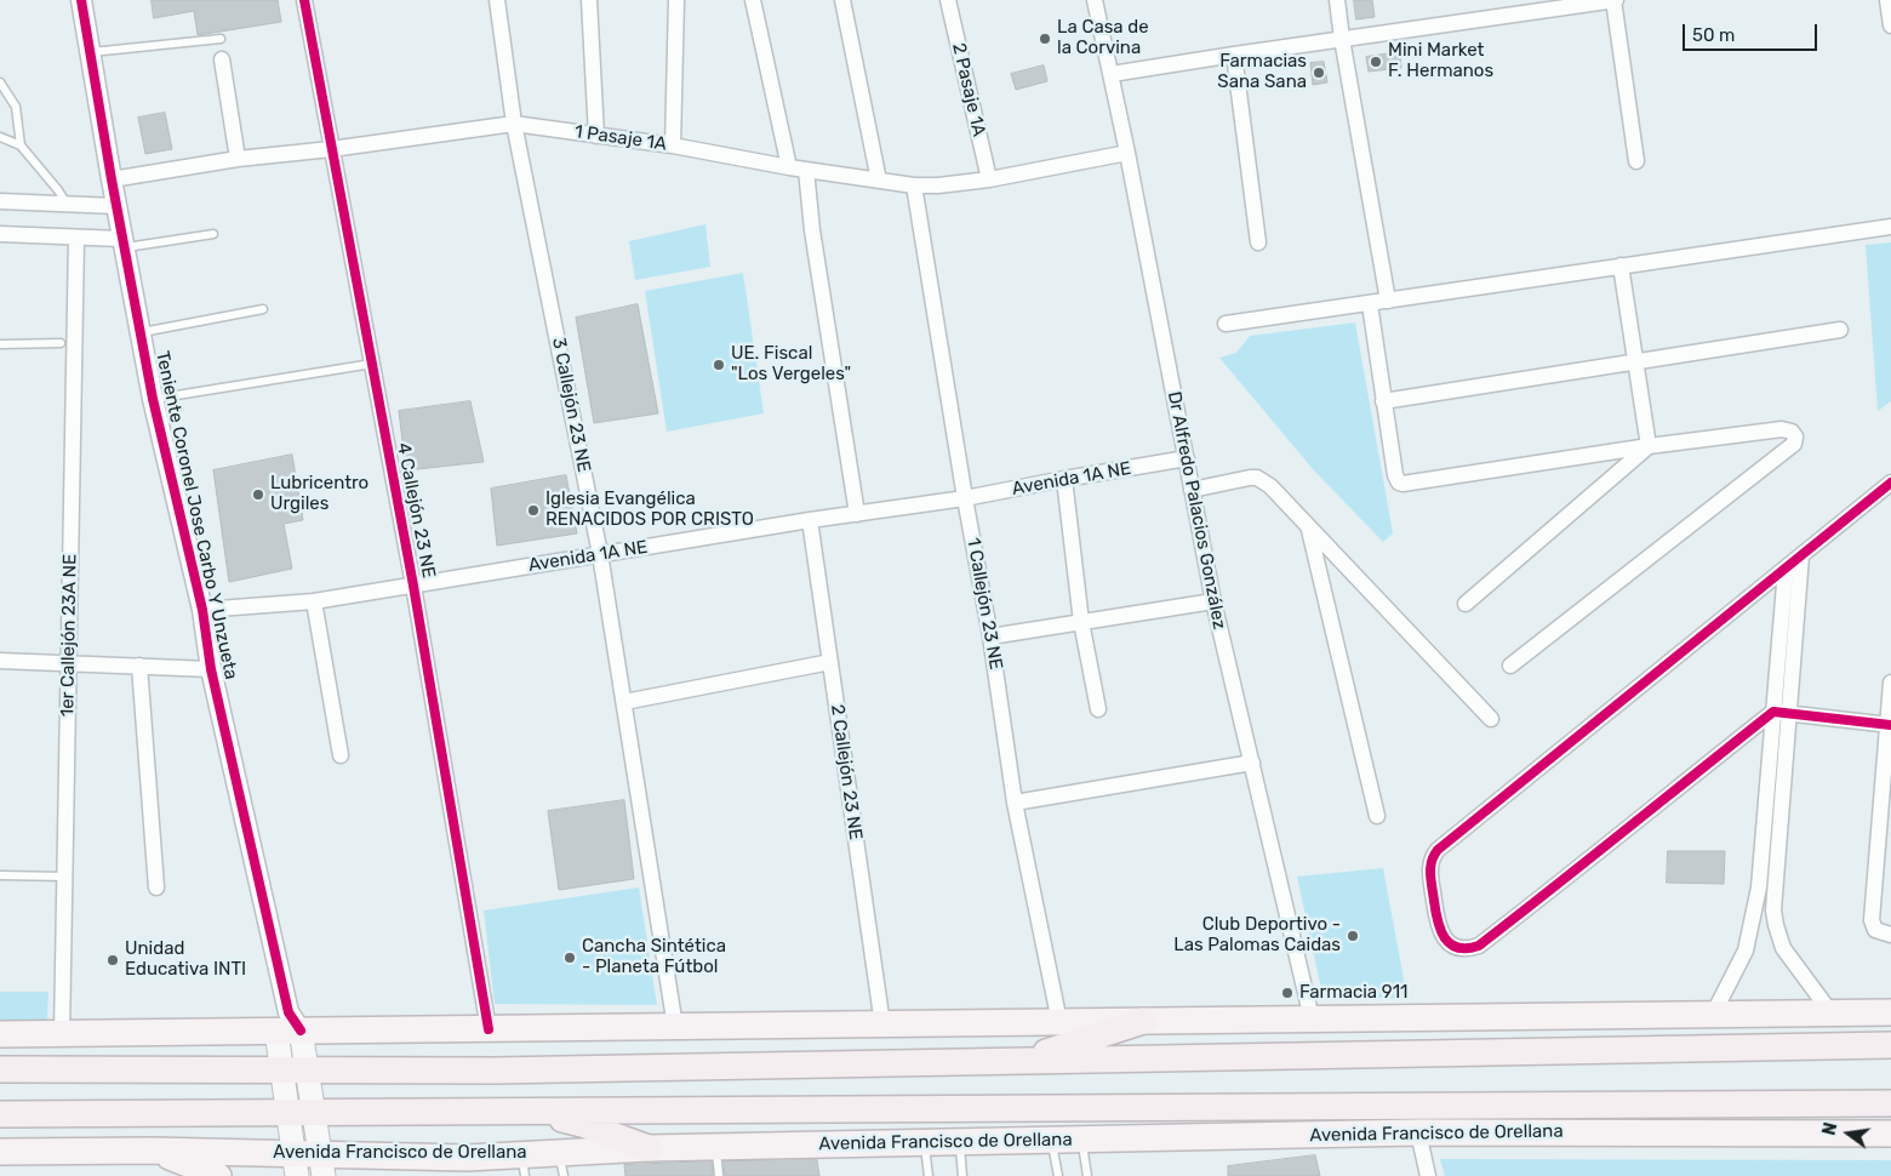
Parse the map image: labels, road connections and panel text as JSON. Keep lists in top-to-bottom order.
{
  "streets": {
    "highway": ["Avenida Francisco de Orellana"],
    "street": [
      "2 Pasaje 1A",
      "1 Pasaje 1A",
      "3 Callejón 23 NE",
      "Avenida 1A NE",
      "4 Callejón 23 NE",
      "Dr Alfredo Palacios González",
      "Teniente Coronel Jose Carbo Y Unzueta",
      "1 Callejón 23 NE",
      "1er Callejón 23A NE",
      "2 Callejón 23 NE"
    ]
  },
  "crossings": [
    ["2 Pasaje 1A", "1 Pasaje 1A"],
    ["1 Pasaje 1A", "3 Callejón 23 NE"],
    ["1 Pasaje 1A", "4 Callejón 23 NE"],
    ["1 Pasaje 1A", "Dr Alfredo Palacios González"],
    ["1 Pasaje 1A", "Teniente Coronel Jose Carbo Y Unzueta"],
    ["1 Pasaje 1A", "1 Callejón 23 NE"],
    ["3 Callejón 23 NE", "Avenida 1A NE"],
    ["Avenida 1A NE", "4 Callejón 23 NE"],
    ["Avenida 1A NE", "Dr Alfredo Palacios González"],
    ["Avenida 1A NE", "Teniente Coronel Jose Carbo Y Unzueta"],
    ["Avenida 1A NE", "1 Callejón 23 NE"],
    ["Avenida 1A NE", "2 Callejón 23 NE"]
  ],
  "places": [
    "La Casa de la Corvina",
    "Mini Market F. Hermanos",
    "Farmacias Sana Sana",
    "UE. Fiscal \"Los Vergeles\"",
    "Lubricentro Urgiles",
    "Iglesia Evangélica RENACIDOS POR CRISTO",
    "Club Deportivo - Las Palomas Caidas",
    "Cancha Sintética - Planeta Fútbol",
    "Unidad Educativa INTI",
    "Farmacia 911"
  ],
  "scale_bar": "50 m",
  "north": "left"
}
